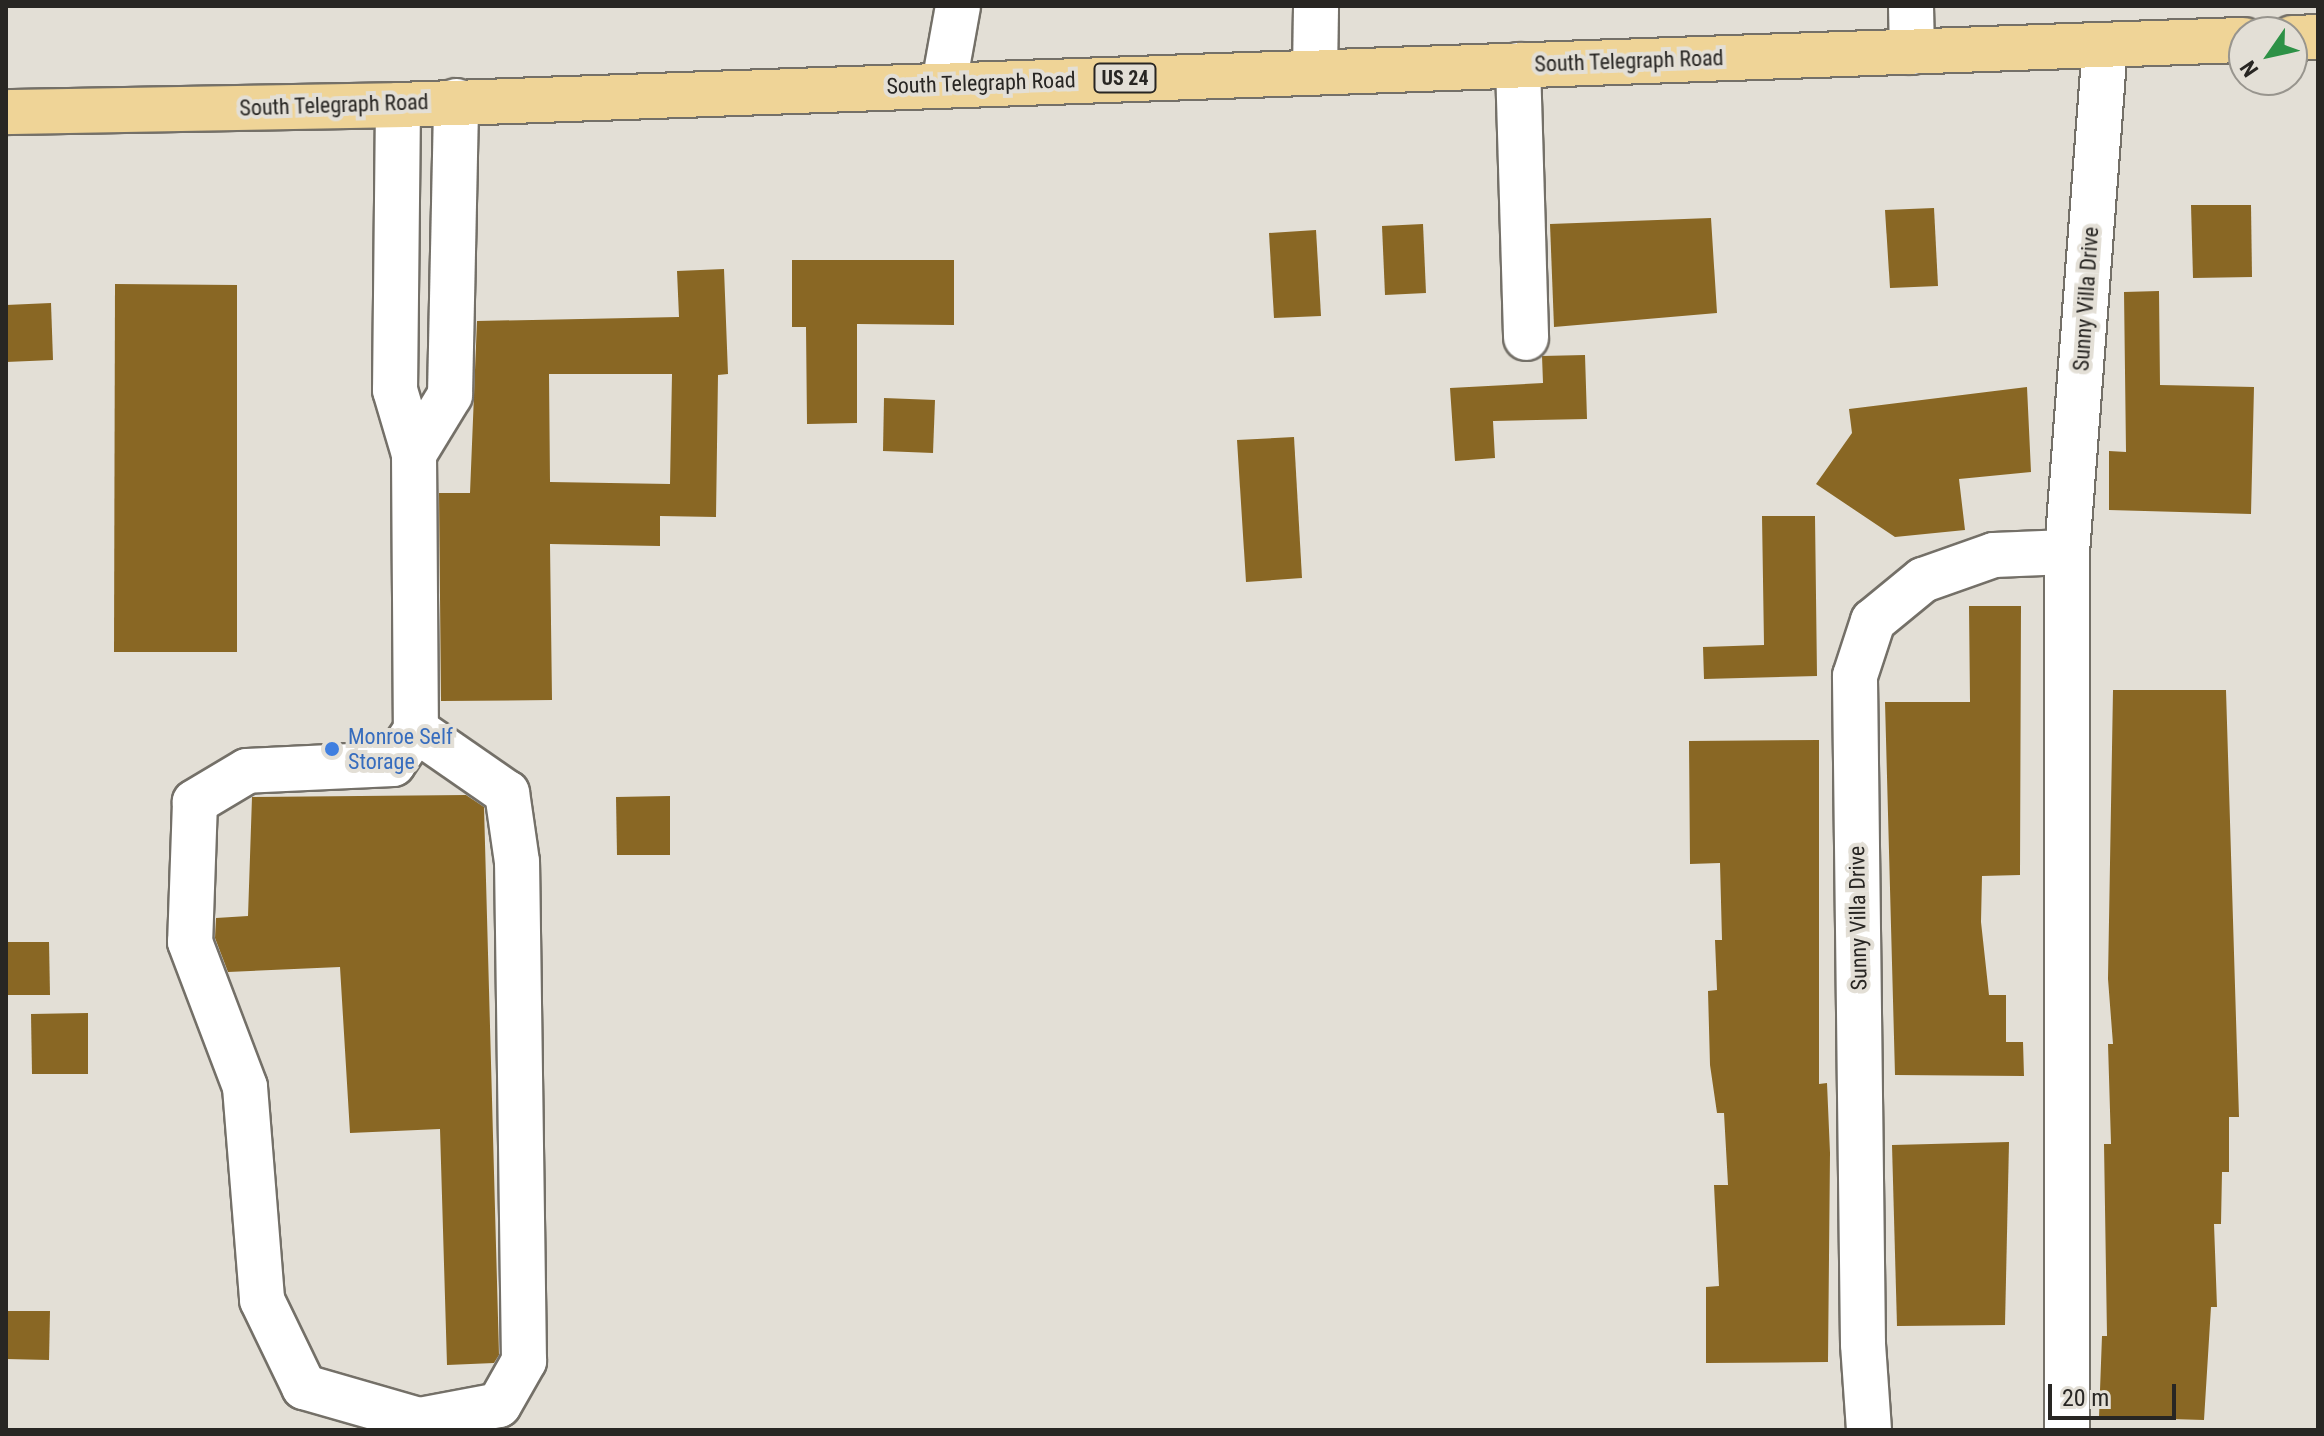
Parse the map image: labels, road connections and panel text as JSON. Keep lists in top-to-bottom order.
{
  "streets": {
    "main road": ["South Telegraph Road", "US 24"],
    "street": ["Sunny Villa Drive"]
  },
  "crossings": [
    ["South Telegraph Road", "Sunny Villa Drive"]
  ],
  "places": ["Monroe Self Storage"],
  "scale_bar": "20 m",
  "north": "bottom left"
}
